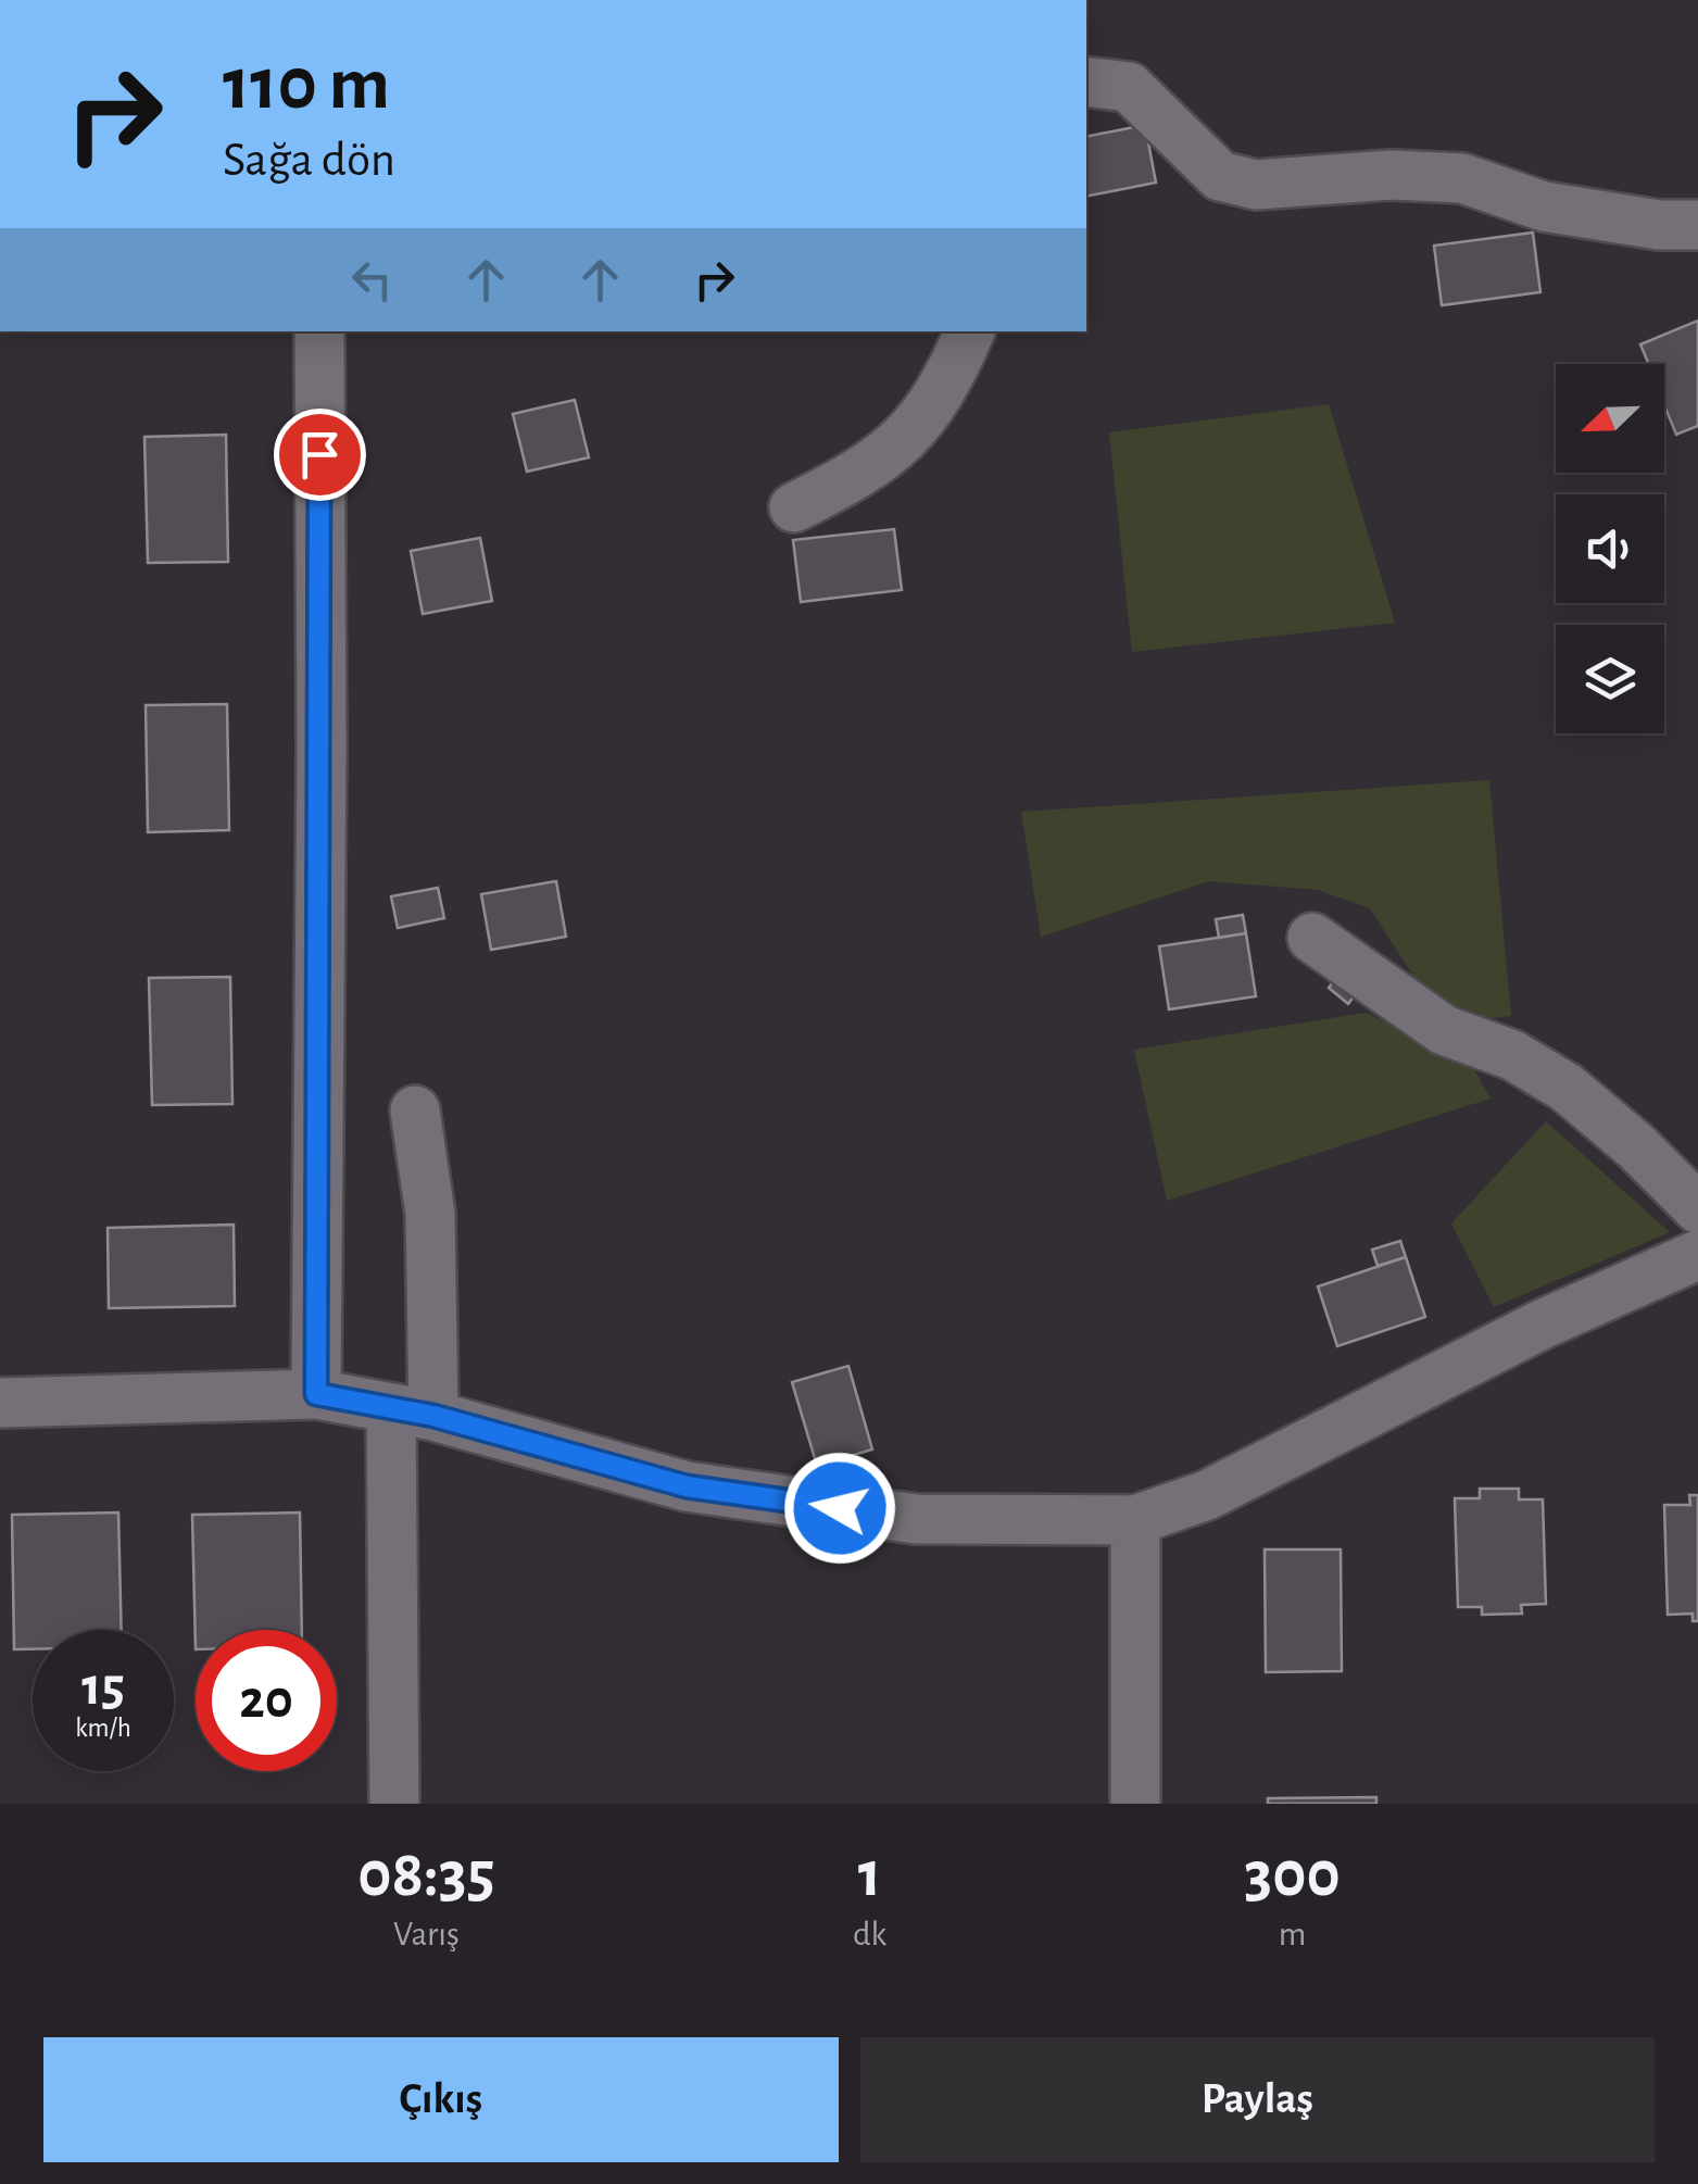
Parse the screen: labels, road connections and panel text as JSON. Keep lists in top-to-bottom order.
{
  "north": "bottom left",
  "page": {
    "turn": ["110 m", "Sağa dön"],
    "speed": "15 km/h",
    "limit": "20",
    "eta": [
      "08:35",
      "Varış",
      "1",
      "dk",
      "300",
      "m"
    ],
    "buttons": ["Çıkış", "Paylaş"]
  }
}
